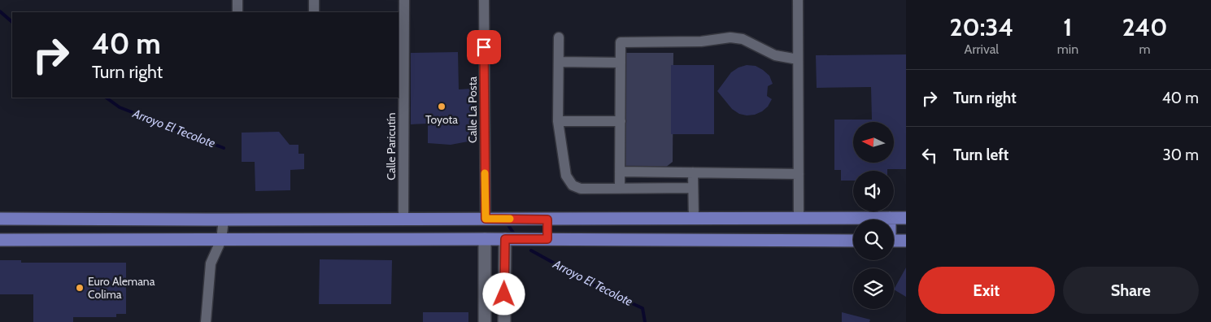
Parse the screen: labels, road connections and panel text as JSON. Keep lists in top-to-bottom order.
{
  "streets": {
    "street": ["Calle La Posta", "Calle Paricutín"]
  },
  "water": ["Arroyo El Tecolote"],
  "places": ["Toyota", "Euro Alemana Colima"],
  "north": "left",
  "page": {
    "eta": [
      "20:34",
      "Arrival",
      "1",
      "min",
      "240",
      "m"
    ],
    "turn": ["40 m", "Turn right"],
    "list": [
      {
        "name": "Turn right",
        "value": "40 m"
      },
      {
        "name": "Turn left",
        "value": "30 m"
      }
    ],
    "buttons": ["Exit", "Share"]
  }
}
